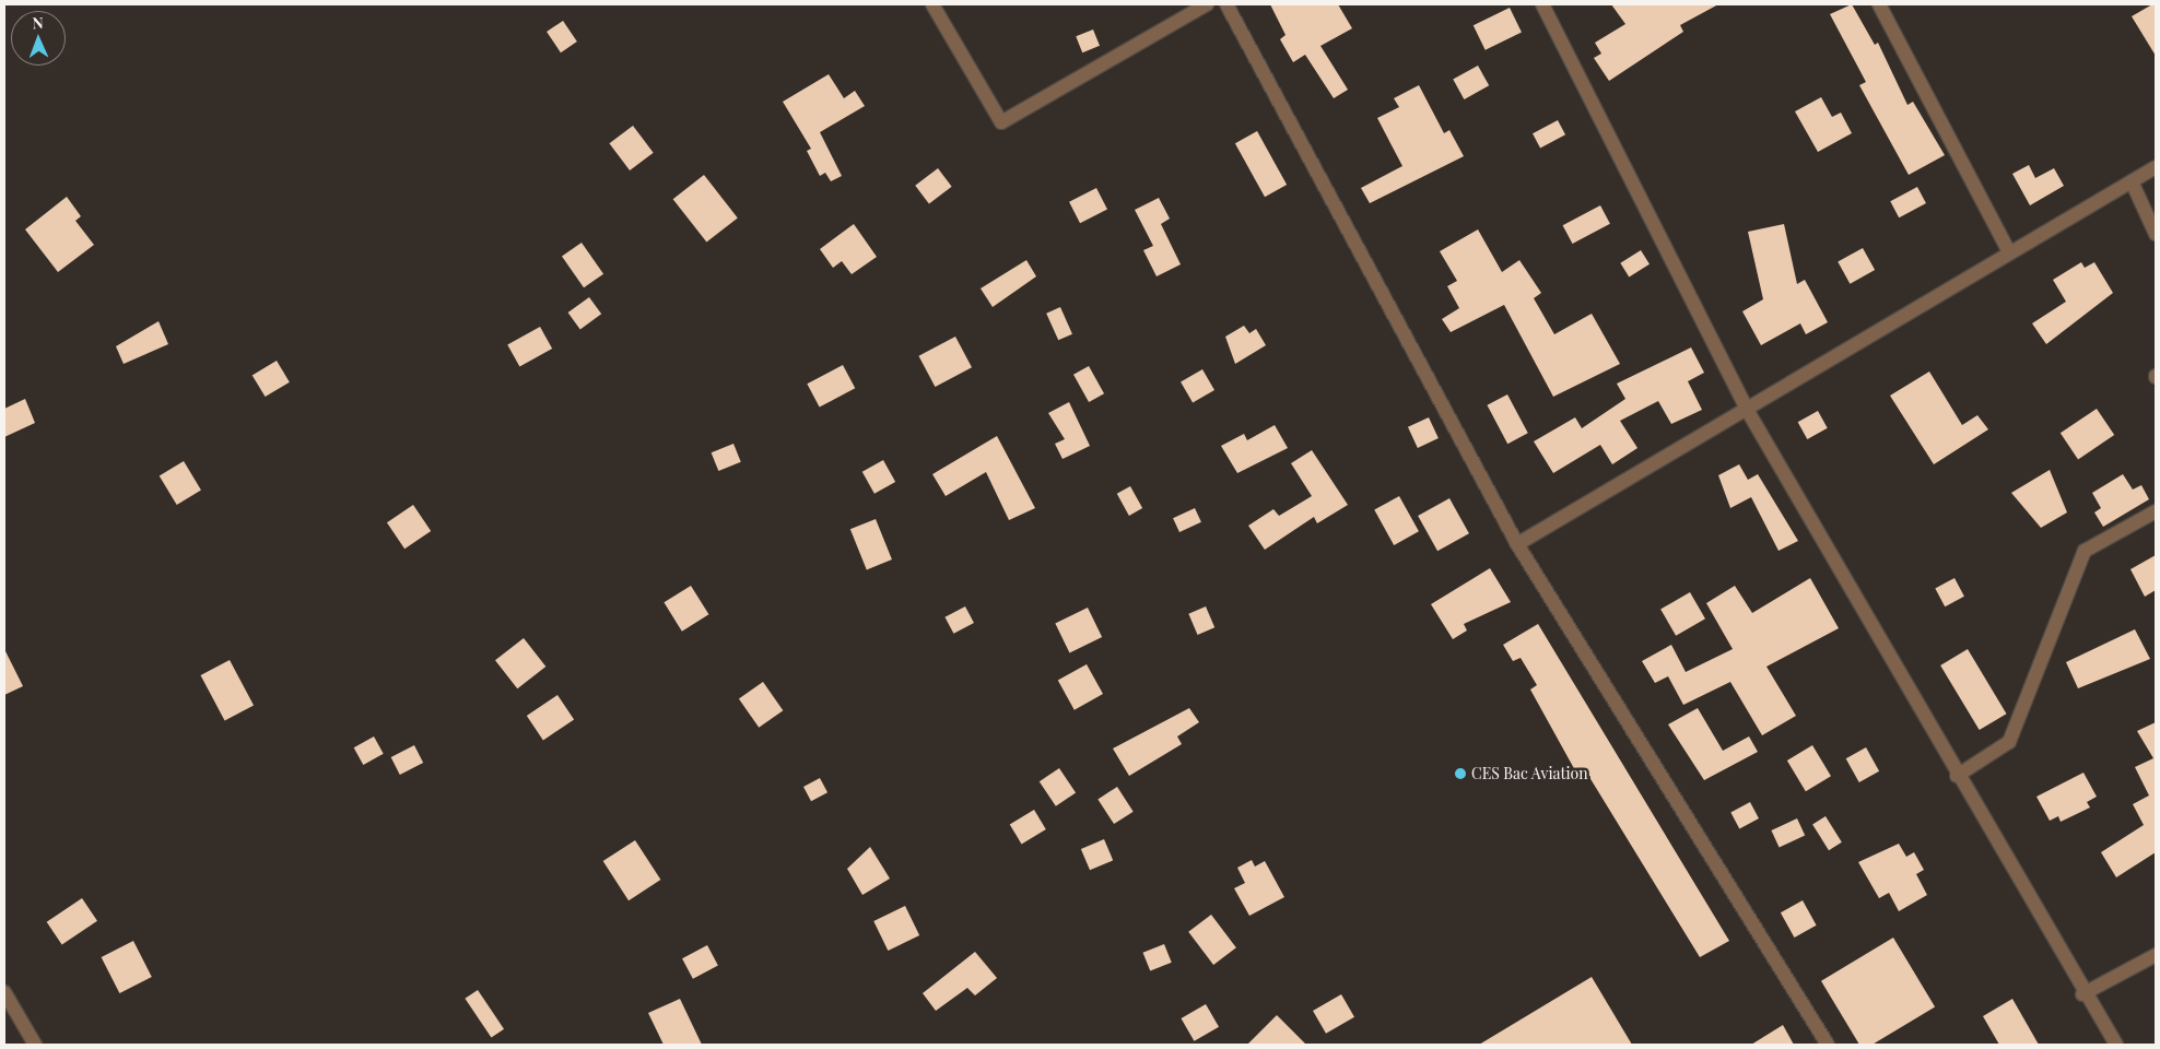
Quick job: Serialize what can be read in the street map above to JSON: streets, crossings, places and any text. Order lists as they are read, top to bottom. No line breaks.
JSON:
{"places":["CES Bac Aviation"],"north":"top"}
